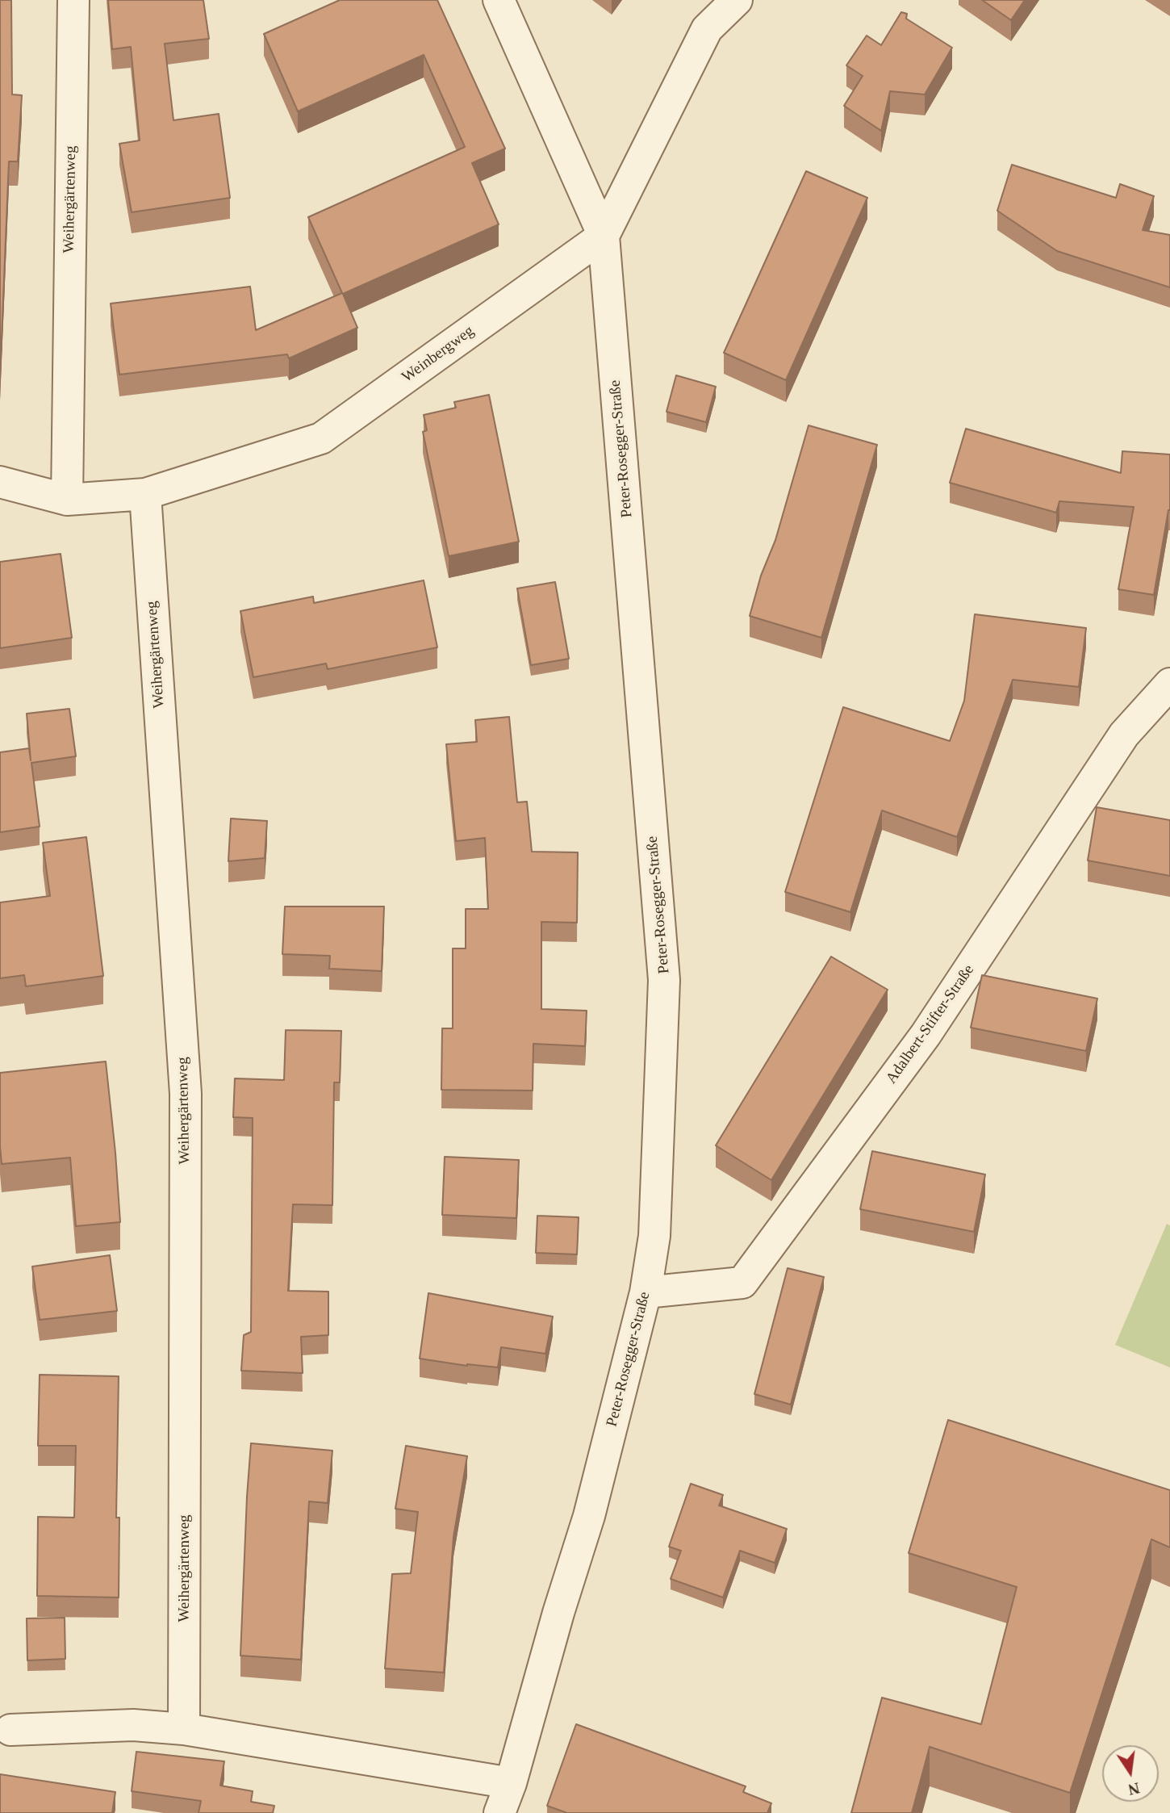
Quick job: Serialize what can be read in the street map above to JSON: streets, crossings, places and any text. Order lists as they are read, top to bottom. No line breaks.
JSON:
{"streets":{"street":["Weihergärtenweg","Weinbergweg","Peter-Rosegger-Straße","Adalbert-Stifter-Straße"]},"crossings":[["Weihergärtenweg","Weinbergweg"],["Weinbergweg","Peter-Rosegger-Straße"],["Peter-Rosegger-Straße","Adalbert-Stifter-Straße"]],"north":"bottom"}
